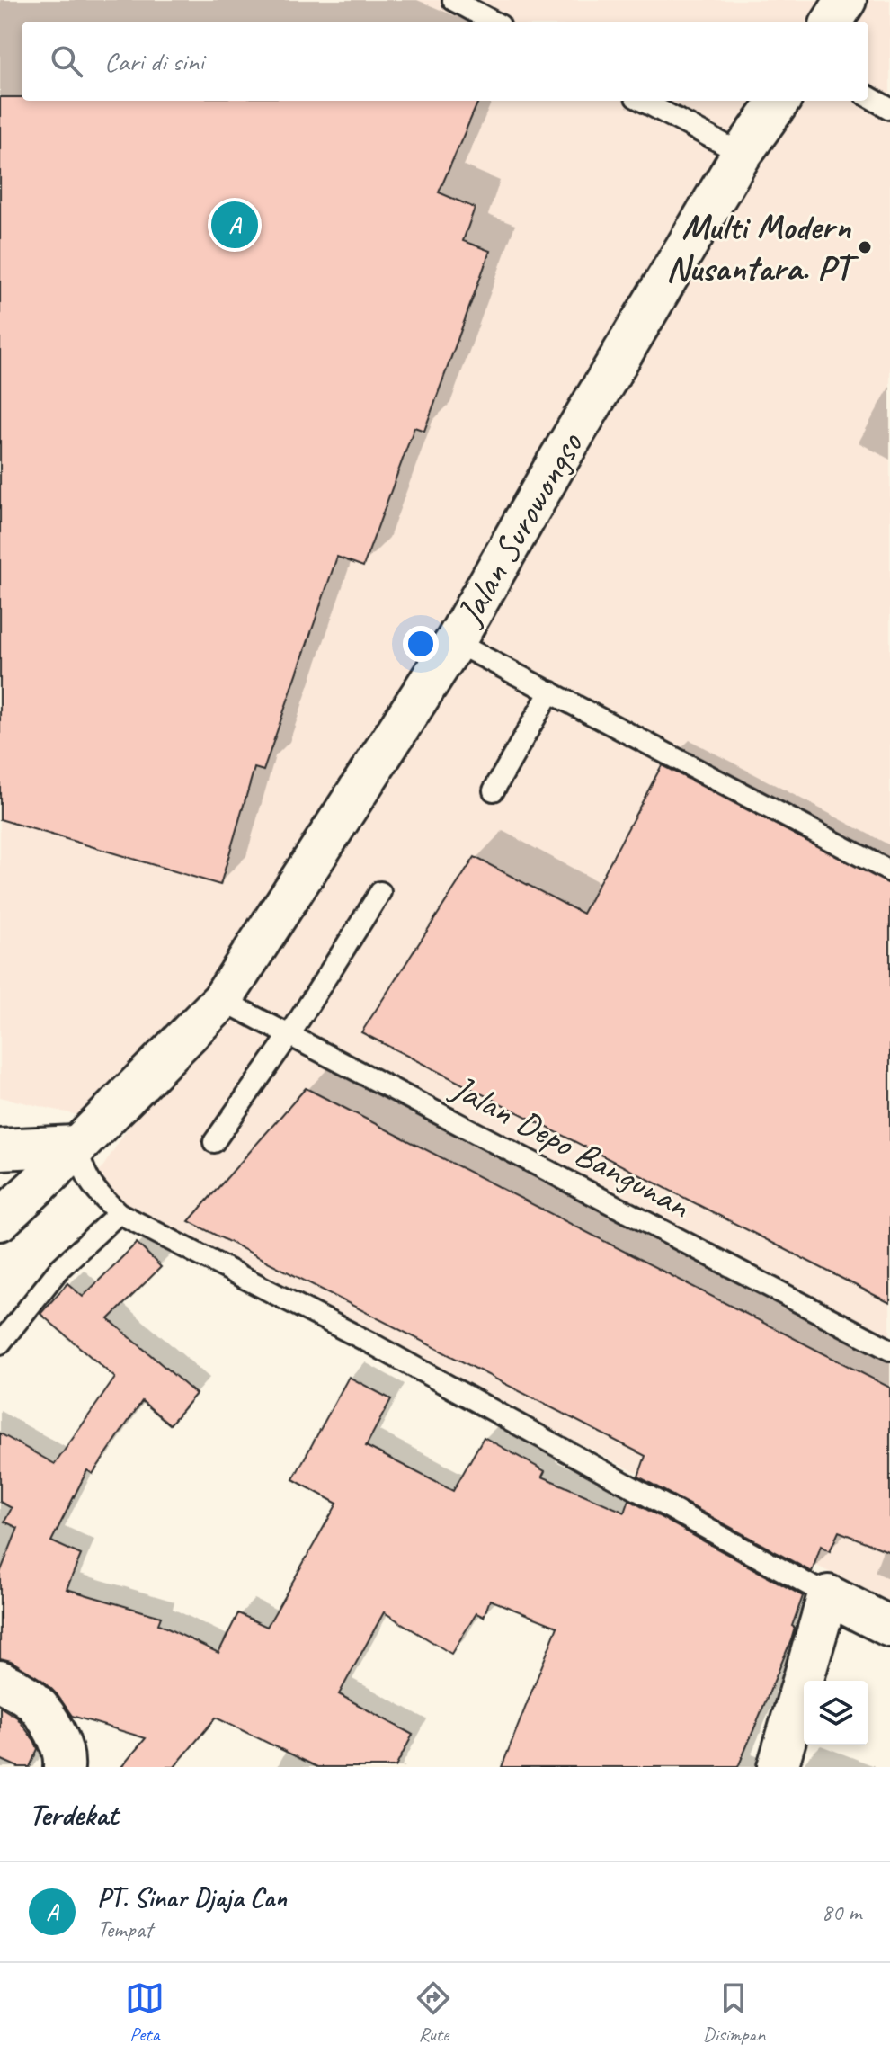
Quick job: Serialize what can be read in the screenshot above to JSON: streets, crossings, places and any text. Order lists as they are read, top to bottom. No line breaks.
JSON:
{"streets":{"street":["Jalan Surowongso"],"lane":["Jalan Depo Bangunan"]},"crossings":[["Jalan Surowongso","Jalan Depo Bangunan"]],"places":["Multi Modern Nusantara. PT"],"page":{"search":"Cari di sini","pins":"A","heading":"Terdekat","list":[{"mark":"A","name":"PT. Sinar Djaja Can","note":"Tempat","value":"80 m"}],"nav":["Peta","Rute","Disimpan"]}}
